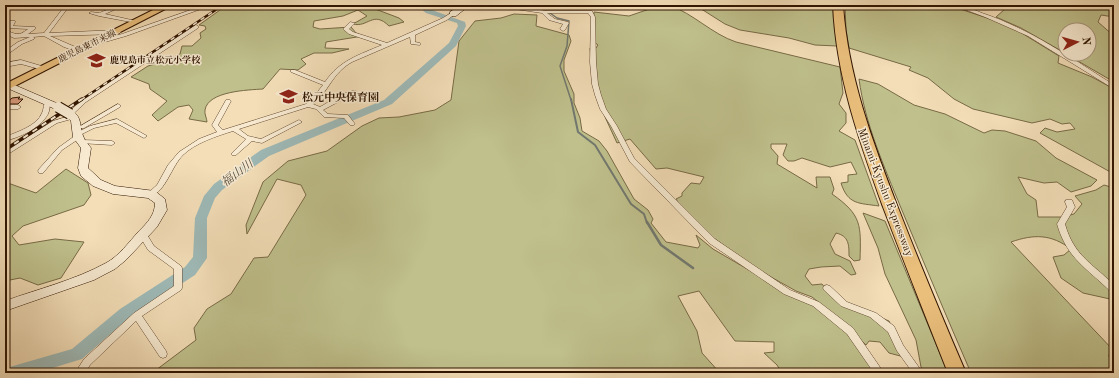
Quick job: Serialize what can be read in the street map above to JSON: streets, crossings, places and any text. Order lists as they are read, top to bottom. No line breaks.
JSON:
{"streets":{"highway":["Minami-Kyushu Expressway"],"main road":["鹿児島東市来線"]},"water":["福山川"],"places":{"school or university":["鹿児島市立松元小学校","松元中央保育園"]},"north":"right"}
